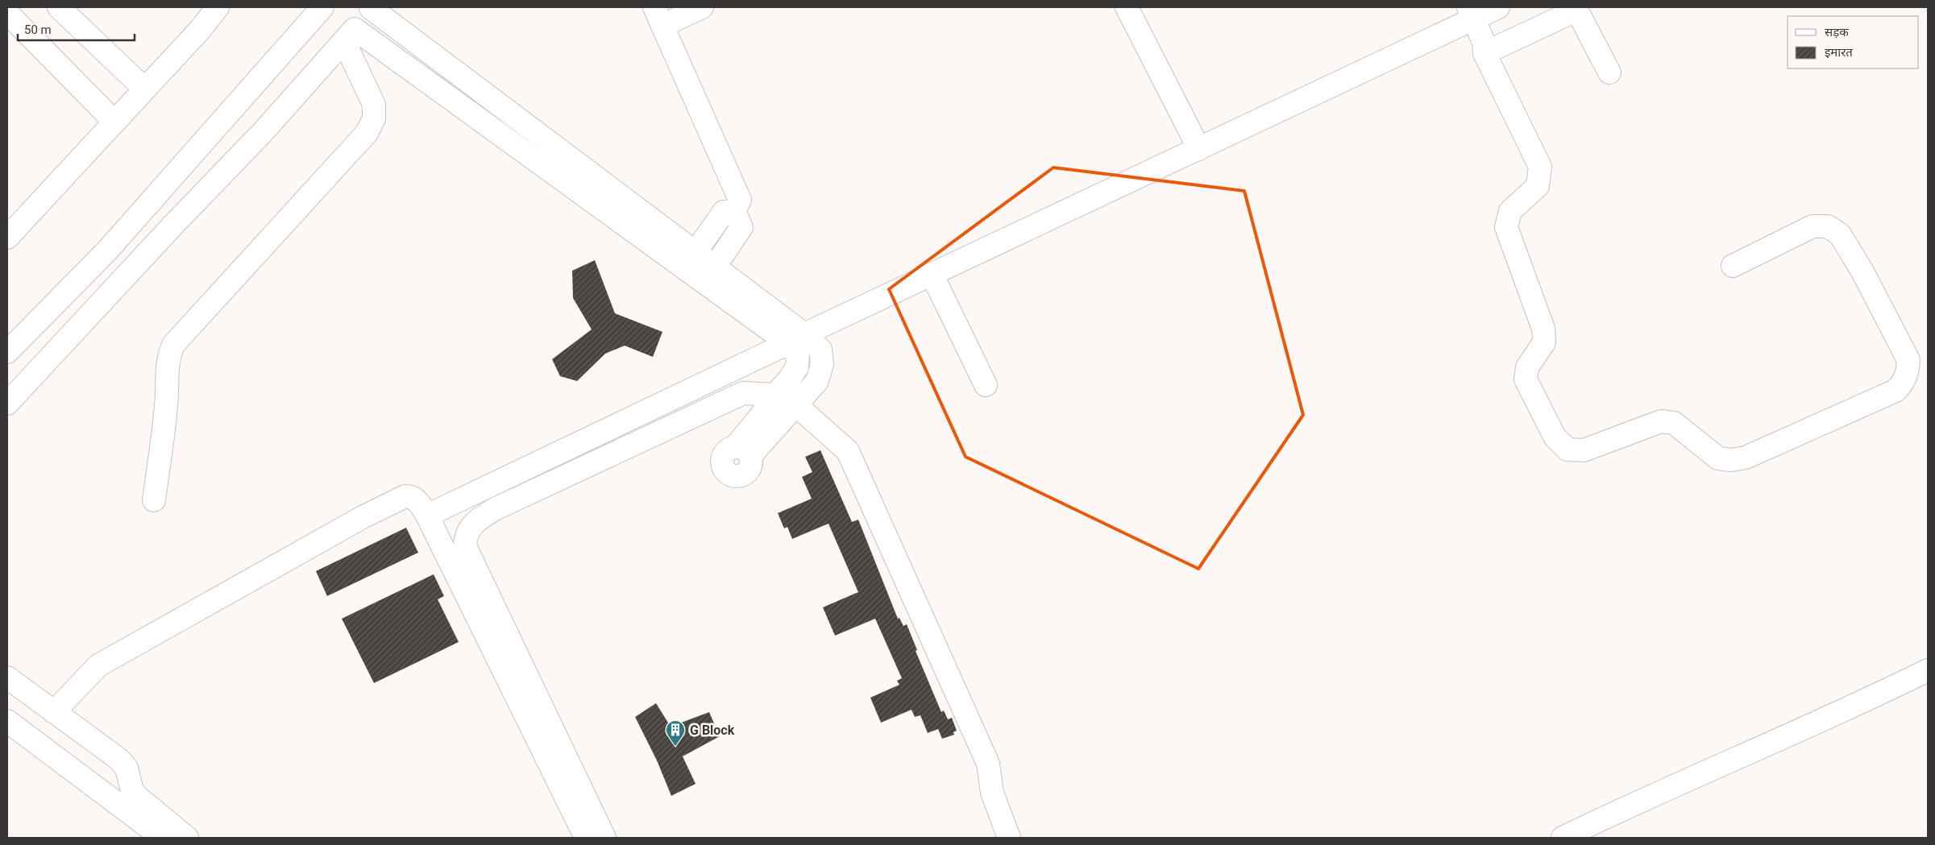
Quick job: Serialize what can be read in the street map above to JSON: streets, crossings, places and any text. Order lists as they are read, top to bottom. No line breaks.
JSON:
{"places":{"building":["G Block"]},"legend":["सड़क","इमारत"],"scale_bar":"50 m"}
